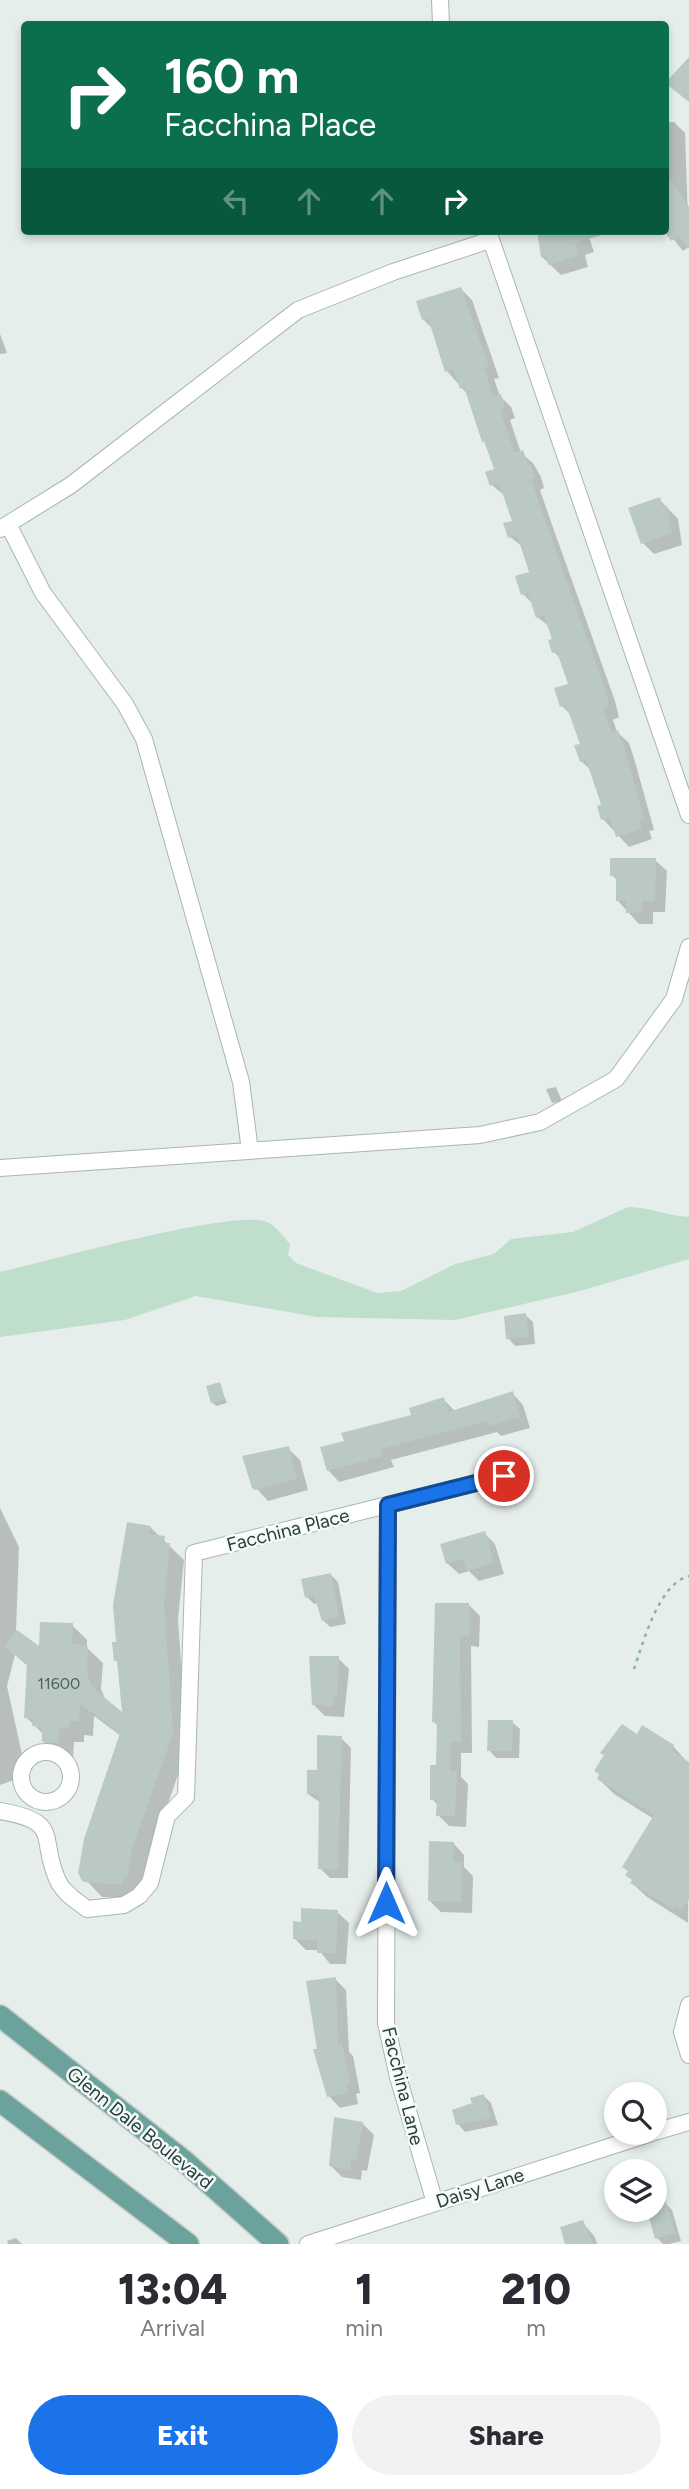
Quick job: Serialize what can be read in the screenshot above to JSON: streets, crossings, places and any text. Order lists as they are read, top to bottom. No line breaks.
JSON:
{"streets":{"main road":["Glenn Dale Boulevard"],"street":["Facchina Place","Facchina Lane","Daisy Lane"]},"crossings":[["Facchina Place","Facchina Lane"],["Facchina Lane","Daisy Lane"]],"house_numbers":["11600"],"page":{"turn":["160 m","Facchina Place"],"eta":["13:04","Arrival","1","min","210","m"],"buttons":["Exit","Share"]}}
